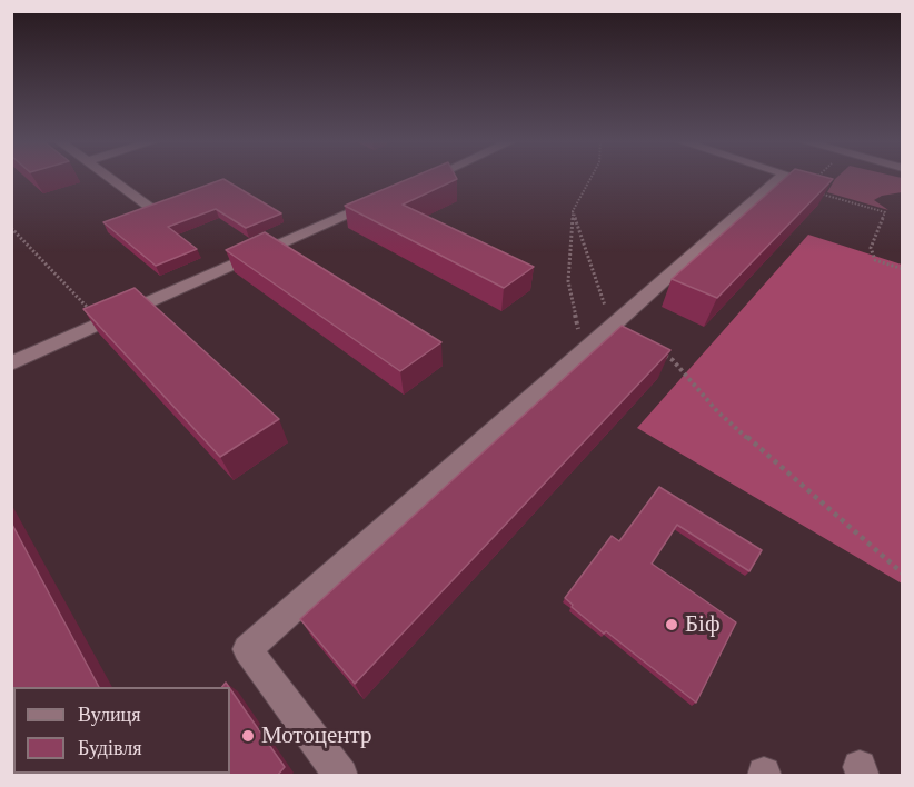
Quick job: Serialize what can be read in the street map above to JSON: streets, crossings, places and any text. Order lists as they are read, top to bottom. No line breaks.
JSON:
{"places":["Біф","Мотоцентр"],"legend":["Вулиця","Будівля"]}
